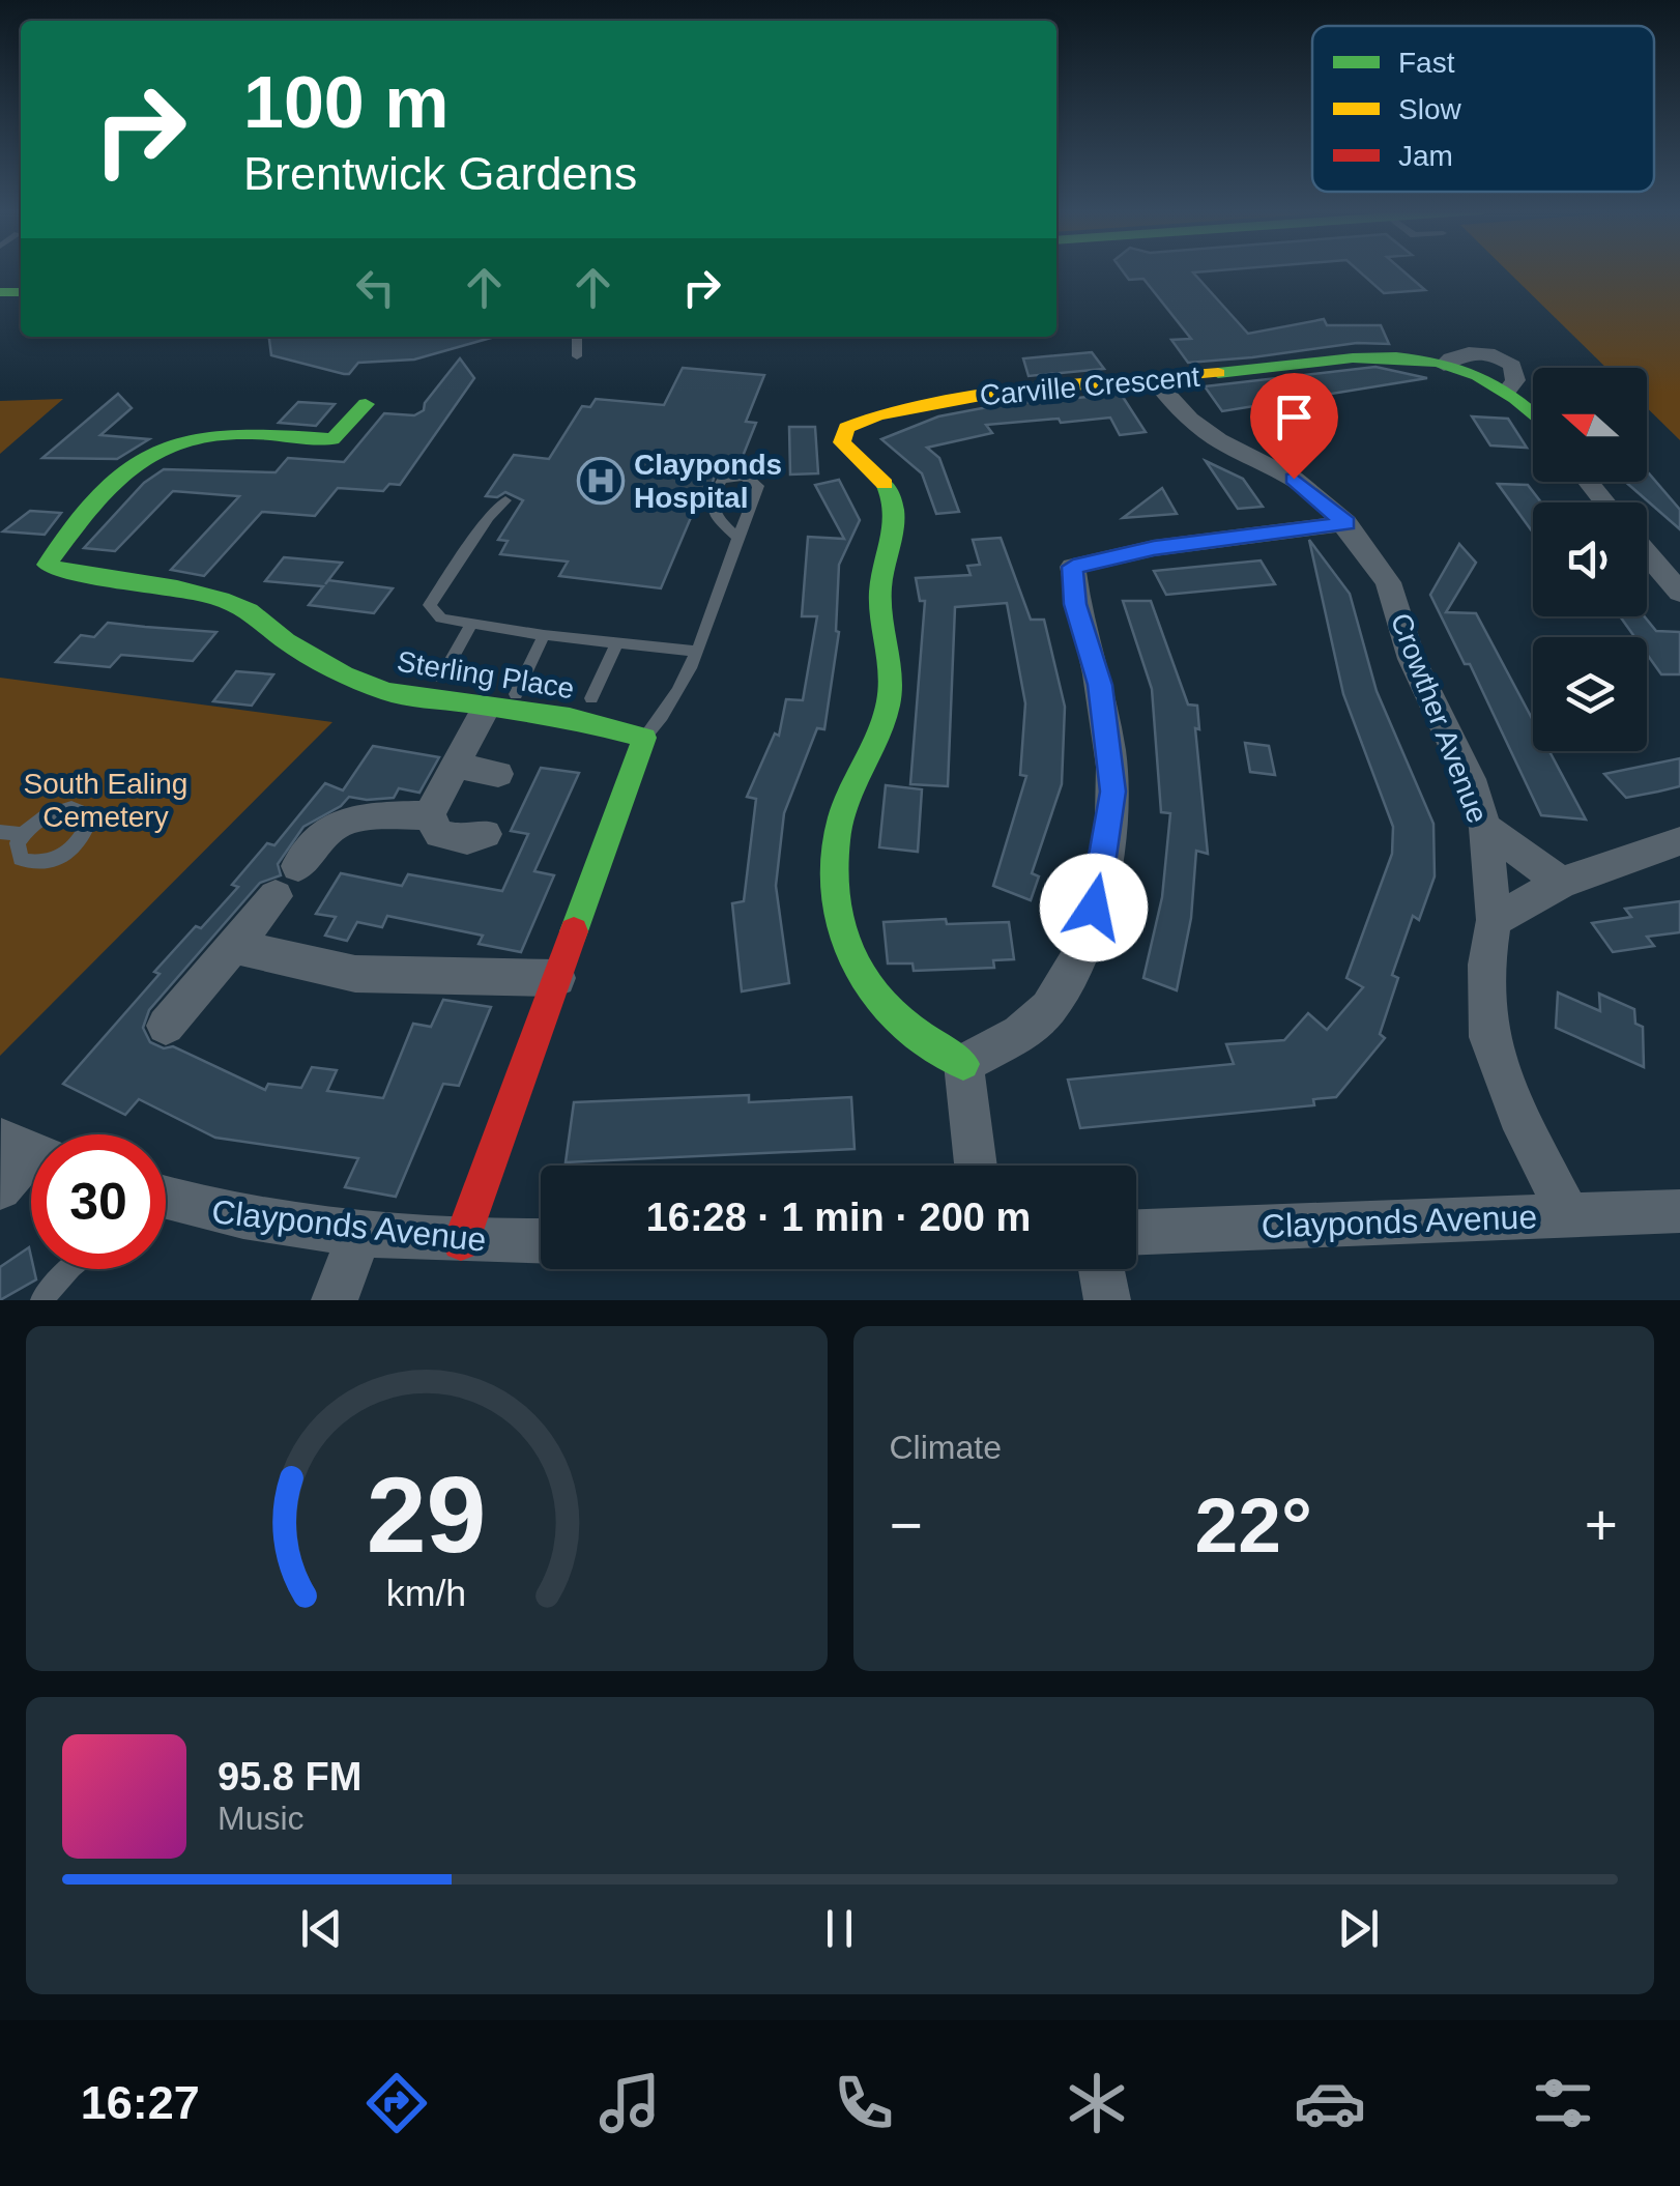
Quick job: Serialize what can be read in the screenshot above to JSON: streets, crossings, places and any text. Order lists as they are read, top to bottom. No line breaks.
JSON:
{"streets":{"street":["Carville Crescent","Sterling Place","Crowther Avenue","Clayponds Avenue"]},"crossings":[["Carville Crescent","Crowther Avenue"],["Crowther Avenue","Clayponds Avenue"]],"parks":["South Ealing Cemetery"],"places":{"hospital":["Clayponds Hospital"]},"legend":["Fast","Slow","Jam"],"north":"left","page":{"turn":["100 m","Brentwick Gardens"],"limit":"30","trip":"16:28 · 1 min · 200 m","tile":"Climate","heat":["−","22°","+"],"song":["95.8 FM","Music"],"tabs":"16:27","gauge":["29","km/h"]}}
